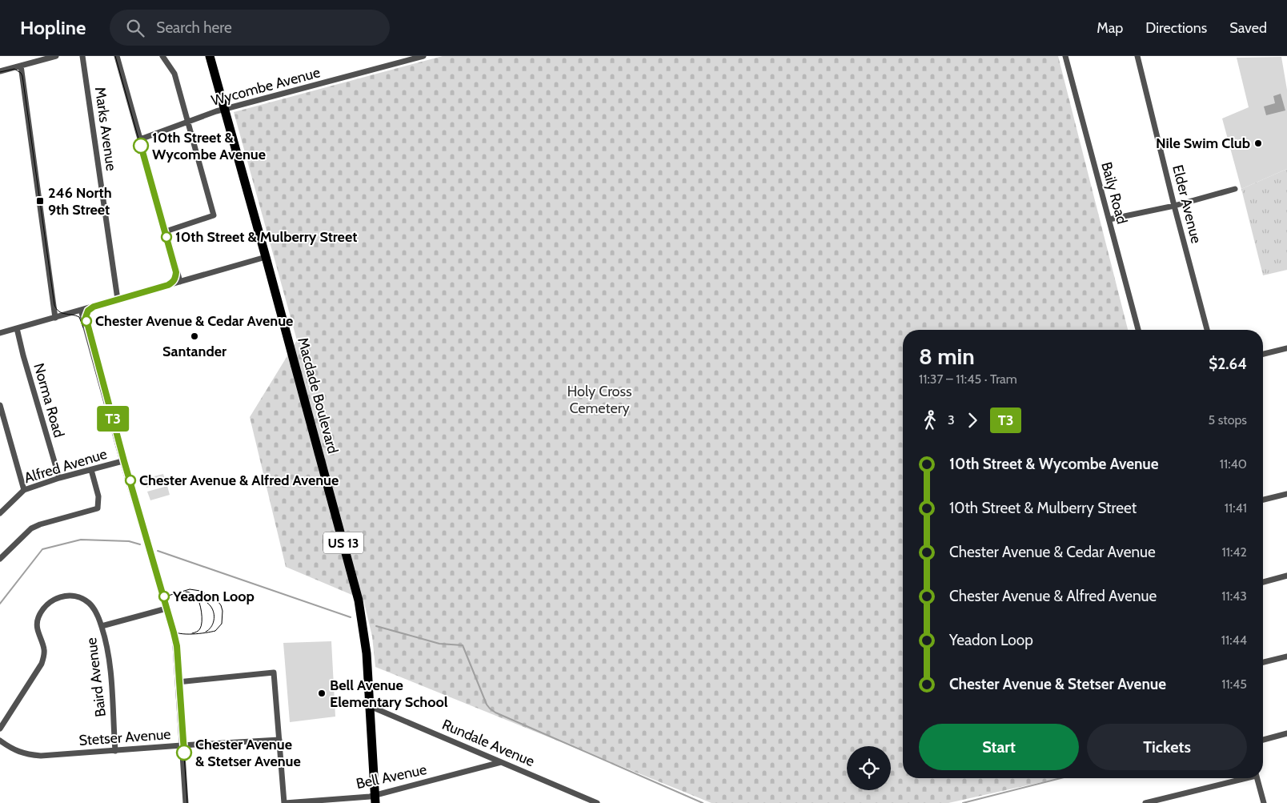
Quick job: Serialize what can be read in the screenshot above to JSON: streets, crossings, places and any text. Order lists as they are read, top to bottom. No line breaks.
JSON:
{"streets":{"main road":["Macdade Boulevard","US 13"],"street":["Wycombe Avenue","Marks Avenue","Baily Road","Elder Avenue","Norma Road","Alfred Avenue","Baird Avenue","Stetser Avenue","Rundale Avenue","Bell Avenue"]},"crossings":[["Wycombe Avenue","US 13"],["Macdade Boulevard","US 13"],["Macdade Boulevard","Rundale Avenue"],["Macdade Boulevard","Bell Avenue"],["Norma Road","Alfred Avenue"],["Baird Avenue","Stetser Avenue"],["Rundale Avenue","Bell Avenue"]],"parks":["Holy Cross Cemetery"],"places":{"other":["Nile Swim Club","10th Street & Wycombe Avenue","10th Street & Mulberry Street","Chester Avenue & Cedar Avenue","Santander","Chester Avenue & Alfred Avenue","Yeadon Loop","Bell Avenue Elementary School","Chester Avenue & Stetser Avenue"],"transit":["246 North 9th Street"]},"lines":["tram line T3"],"page":{"header":"Hopline","search":"Search here","nav":["Map","Directions","Saved"],"on_map":"T3","heading":["8 min","11:37 – 11:45 · Tram","$2.64"],"legs":["3","T3","5 stops"],"list":[{"name":"10th Street & Wycombe Avenue","value":"11:40"},{"name":"10th Street & Mulberry Street","value":"11:41"},{"name":"Chester Avenue & Cedar Avenue","value":"11:42"},{"name":"Chester Avenue & Alfred Avenue","value":"11:43"},{"name":"Yeadon Loop","value":"11:44"},{"name":"Chester Avenue & Stetser Avenue","value":"11:45"}],"buttons":["Start","Tickets"]}}
